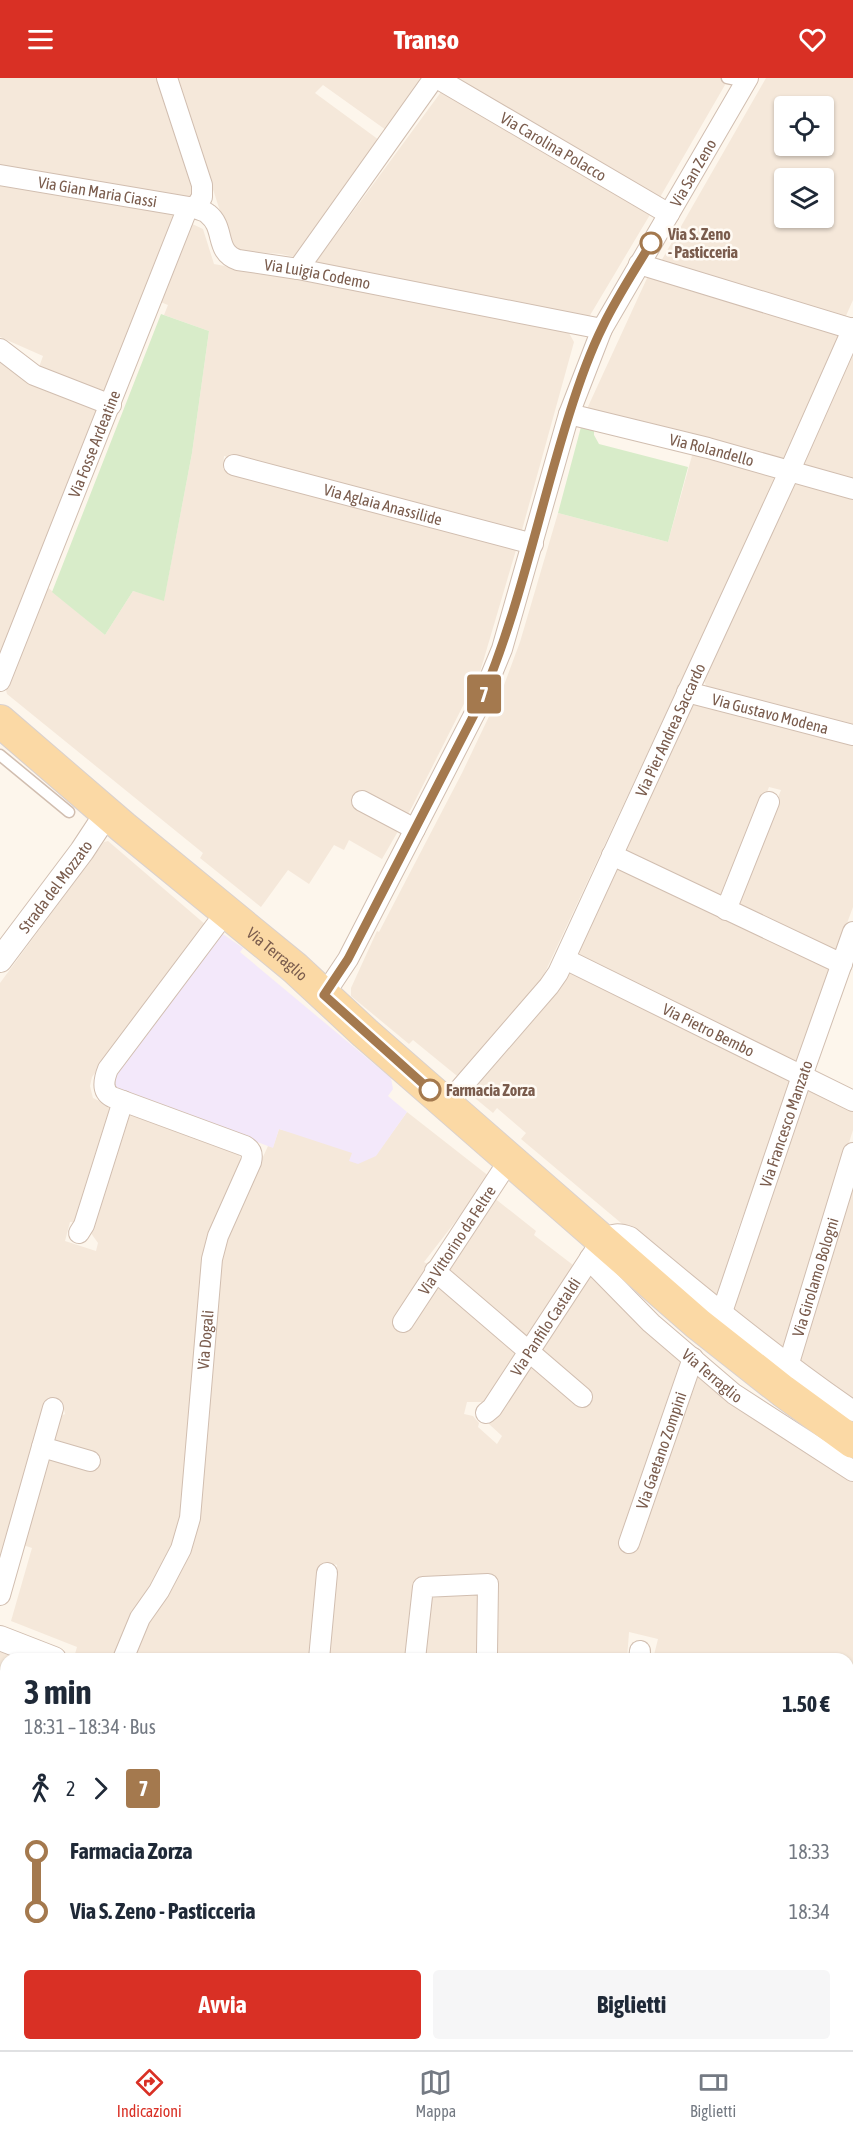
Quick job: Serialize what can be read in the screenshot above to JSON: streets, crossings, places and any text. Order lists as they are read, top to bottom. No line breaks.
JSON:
{"streets":{"main road":["Via Terraglio"],"street":["Via Carolina Polacco","Via San Zeno","Via Gian Maria Ciassi","Via Luigia Codemo","Via Fosse Ardeatine","Via Rolandello","Via Aglaia Anassilide","Via Gustavo Modena","Via Pier Andrea Saccardo","Strada del Mozzato","Via Pietro Bembo","Via Francesco Manzato","Via Vittorino da Feltre","Via Girolamo Bologni","Via Panfilo Castaldi","Via Dogali","Via Gaetano Zompini"]},"crossings":[["Via Carolina Polacco","Via San Zeno"],["Via Carolina Polacco","Via Luigia Codemo"],["Via San Zeno","Via Luigia Codemo"],["Via San Zeno","Via Rolandello"],["Via San Zeno","Via Aglaia Anassilide"],["Via San Zeno","Via Terraglio"],["Via Gian Maria Ciassi","Via Luigia Codemo"],["Via Gian Maria Ciassi","Via Fosse Ardeatine"],["Via Luigia Codemo","Via Fosse Ardeatine"],["Via Rolandello","Via Pier Andrea Saccardo"],["Via Gustavo Modena","Via Pier Andrea Saccardo"],["Via Pier Andrea Saccardo","Via Terraglio"],["Via Pier Andrea Saccardo","Via Pietro Bembo"],["Strada del Mozzato","Via Terraglio"],["Via Terraglio","Via Vittorino da Feltre"],["Via Terraglio","Via Panfilo Castaldi"],["Via Terraglio","Via Dogali"],["Via Terraglio","Via Gaetano Zompini"],["Via Pietro Bembo","Via Francesco Manzato"]],"places":["Via S. Zeno - Pasticceria","Farmacia Zorza"],"lines":["bus line 7"],"page":{"header":"Transo","on_map":"7","heading":["3 min","18:31 – 18:34 · Bus","1.50 €"],"legs":["2","7"],"list":[{"name":"Farmacia Zorza","value":"18:33"},{"name":"Via S. Zeno - Pasticceria","value":"18:34"}],"buttons":["Avvia","Biglietti"],"tabs":["Indicazioni","Mappa","Biglietti"]}}
